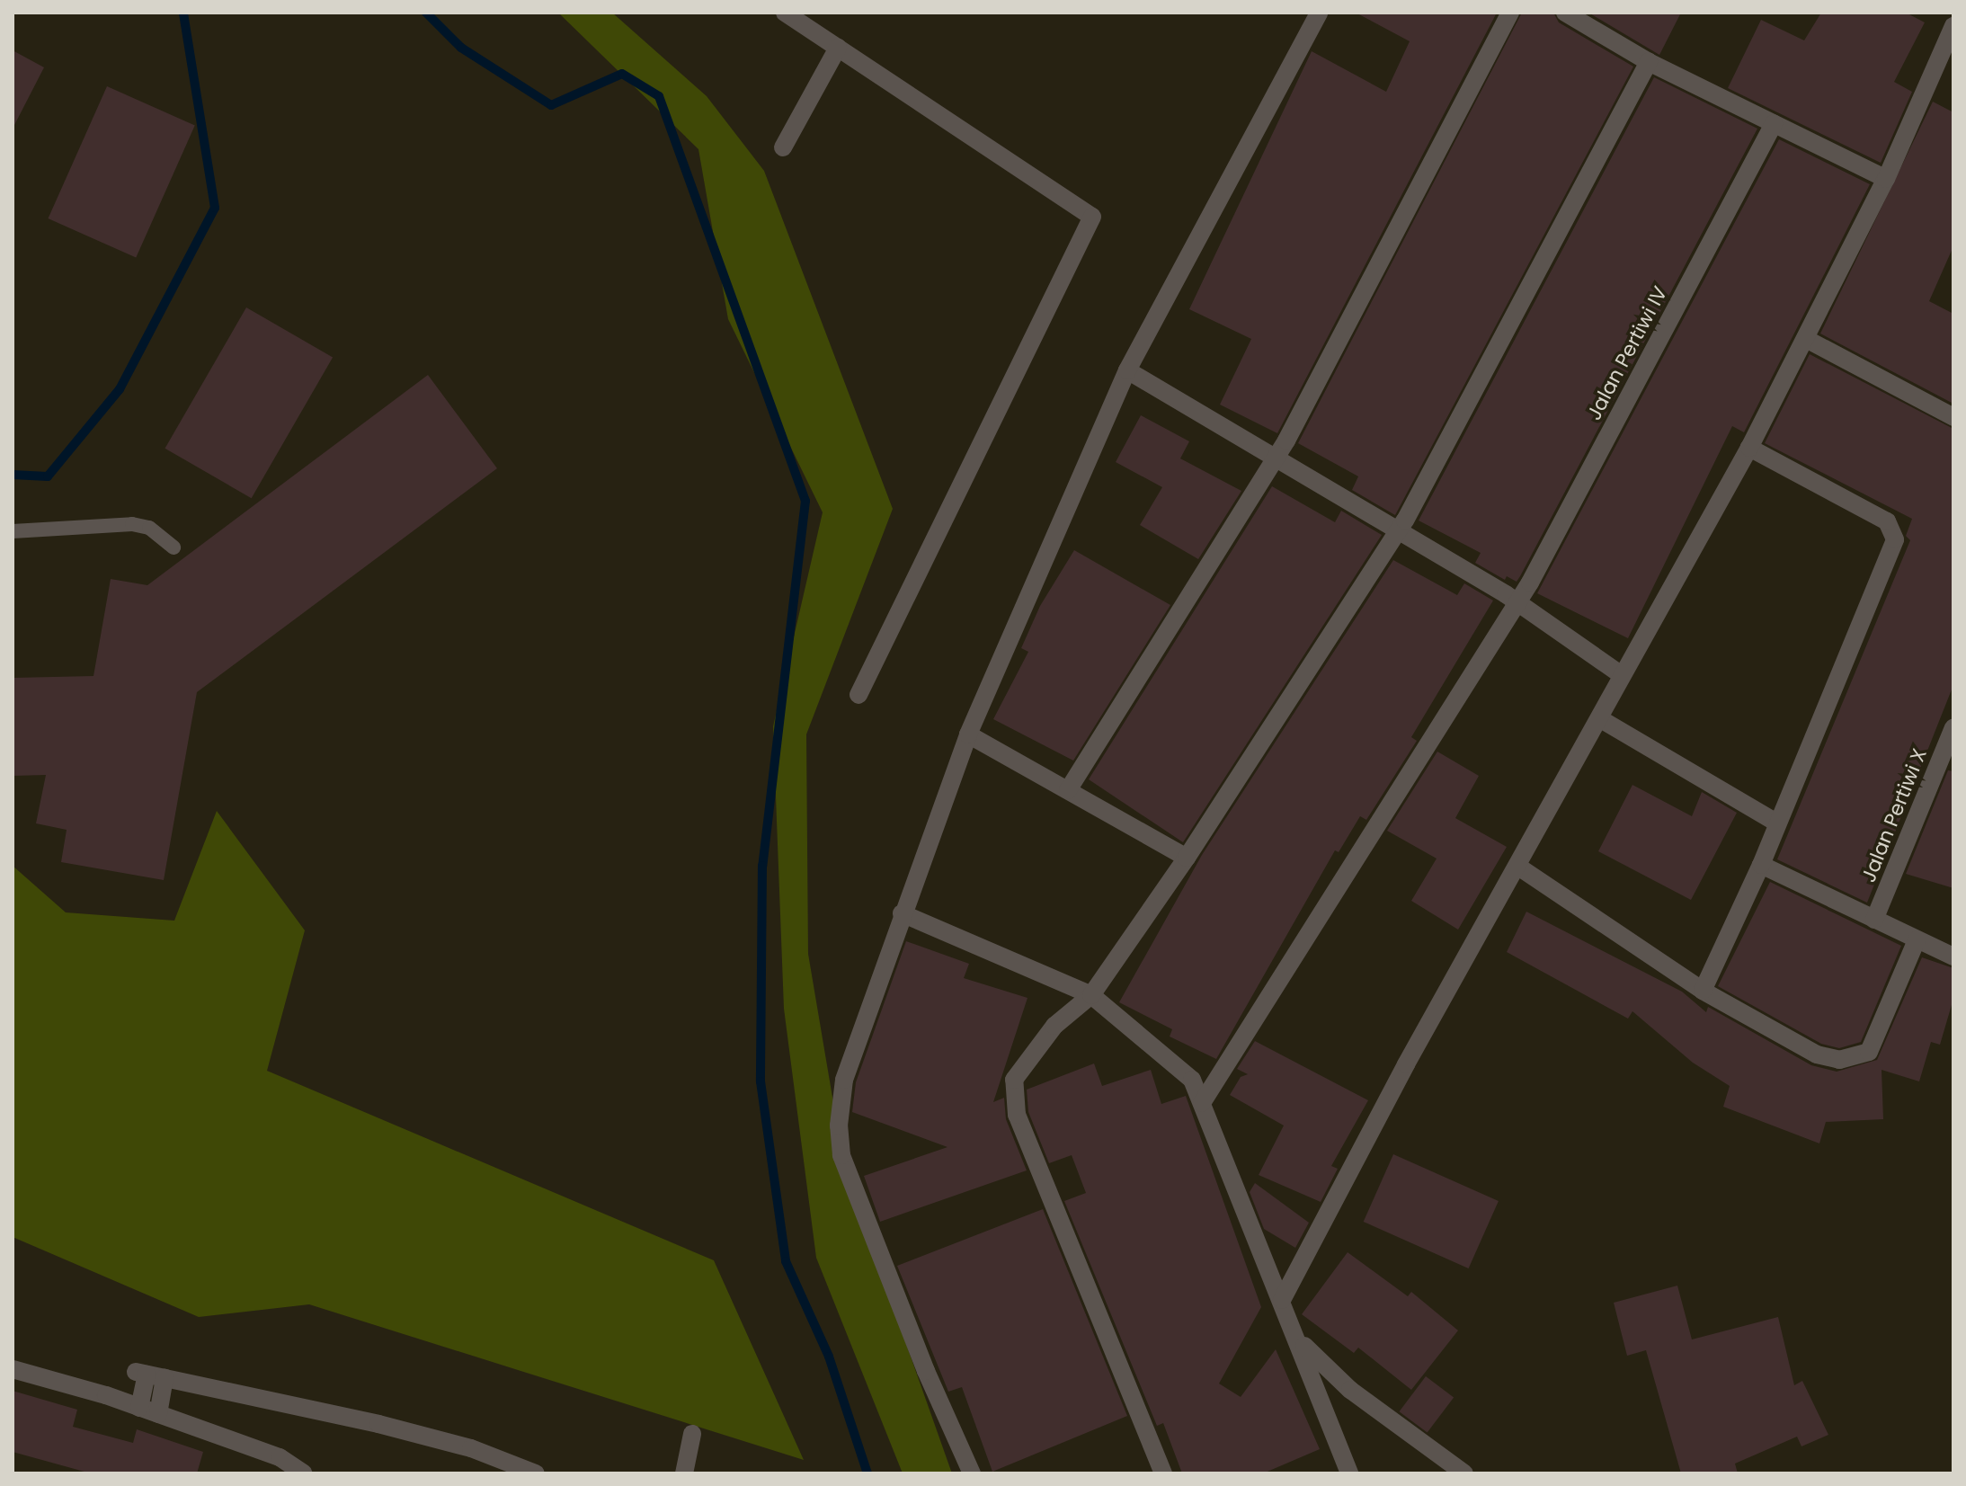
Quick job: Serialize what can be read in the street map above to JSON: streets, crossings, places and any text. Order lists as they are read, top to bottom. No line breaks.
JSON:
{"streets":{"street":["Jalan Pertiwi IV","Jalan Pertiwi X"]}}
